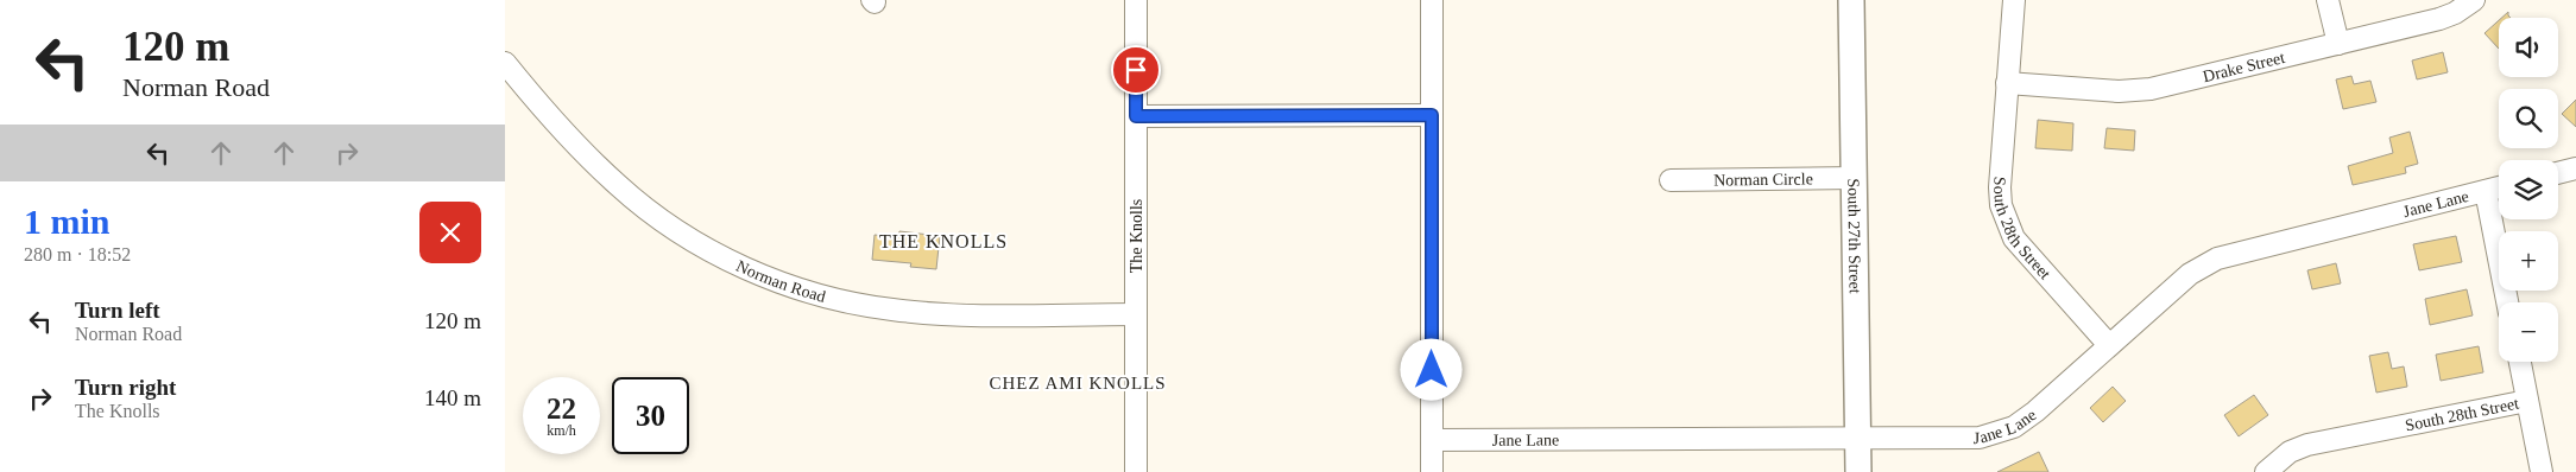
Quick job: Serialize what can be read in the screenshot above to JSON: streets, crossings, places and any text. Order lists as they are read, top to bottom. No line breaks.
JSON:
{"streets":{"main road":["South 27th Street"],"street":["Drake Street","Norman Circle","Jane Lane","South 28th Street","The Knolls","Norman Road"]},"crossings":[["Drake Street","South 28th Street"],["Norman Circle","South 27th Street"],["Jane Lane","South 28th Street"],["Jane Lane","South 27th Street"],["The Knolls","Norman Road"]],"districts":["THE KNOLLS","CHEZ AMI KNOLLS"],"page":{"turn":["120 m","Norman Road"],"map_buttons":["+","−"],"heading":["1 min","280 m · 18:52"],"list":[{"name":"Turn left","note":"Norman Road","value":"120 m"},{"name":"Turn right","note":"The Knolls","value":"140 m"}],"speed":"22 km/h","limit":"30"}}
